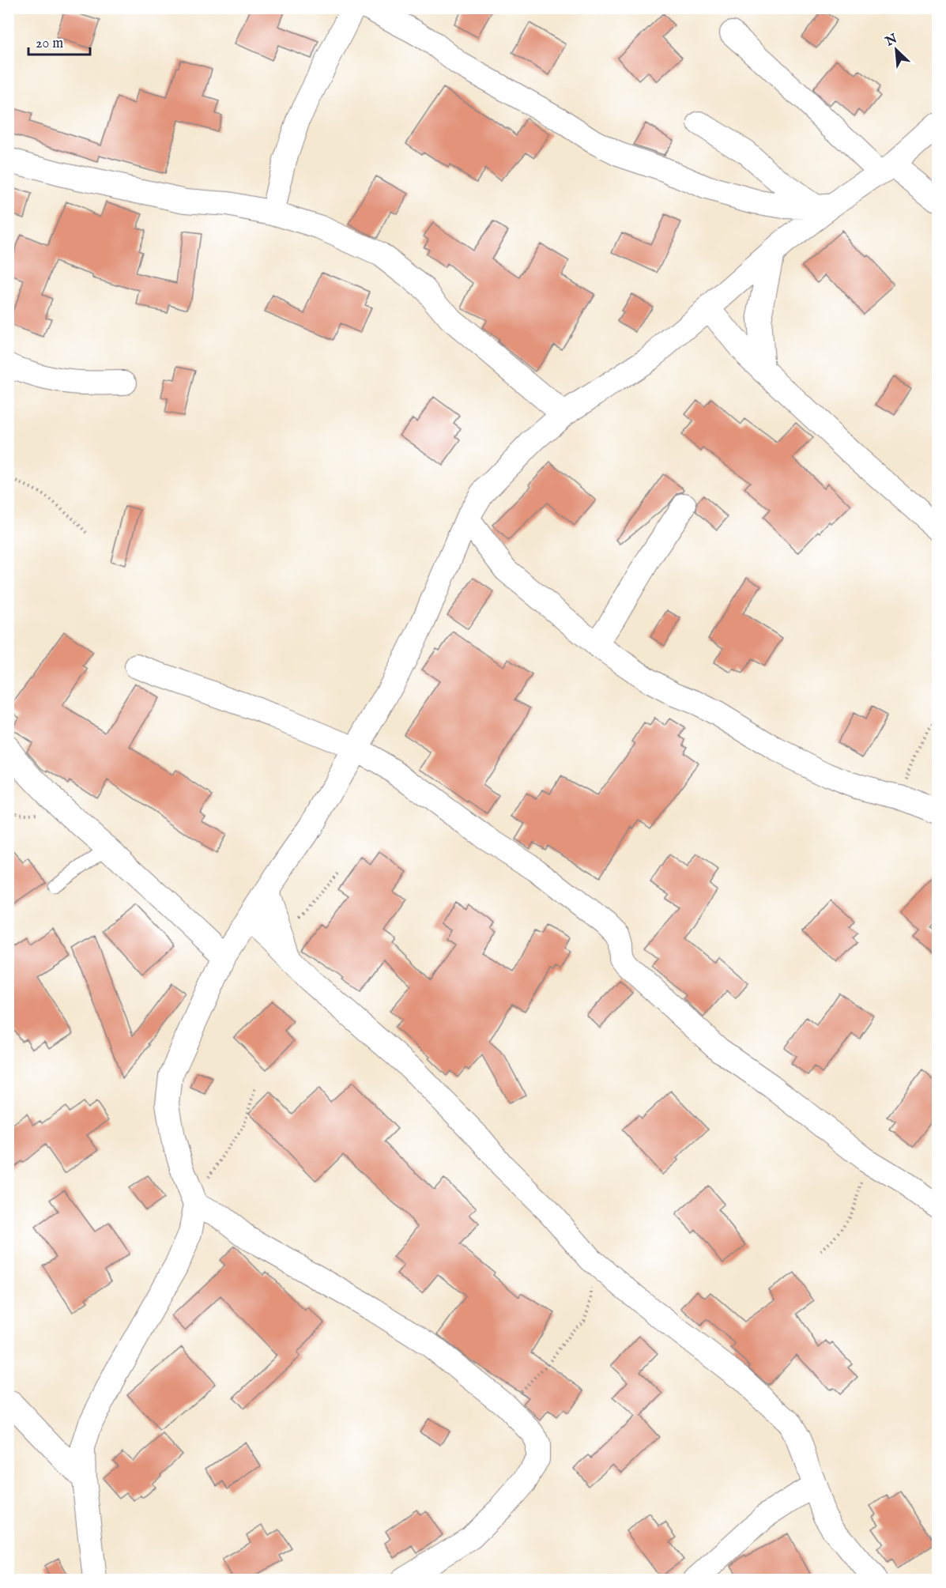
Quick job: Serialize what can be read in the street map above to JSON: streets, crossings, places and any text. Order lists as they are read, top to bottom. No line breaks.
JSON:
{"scale_bar":"20 m","north":"top left"}
